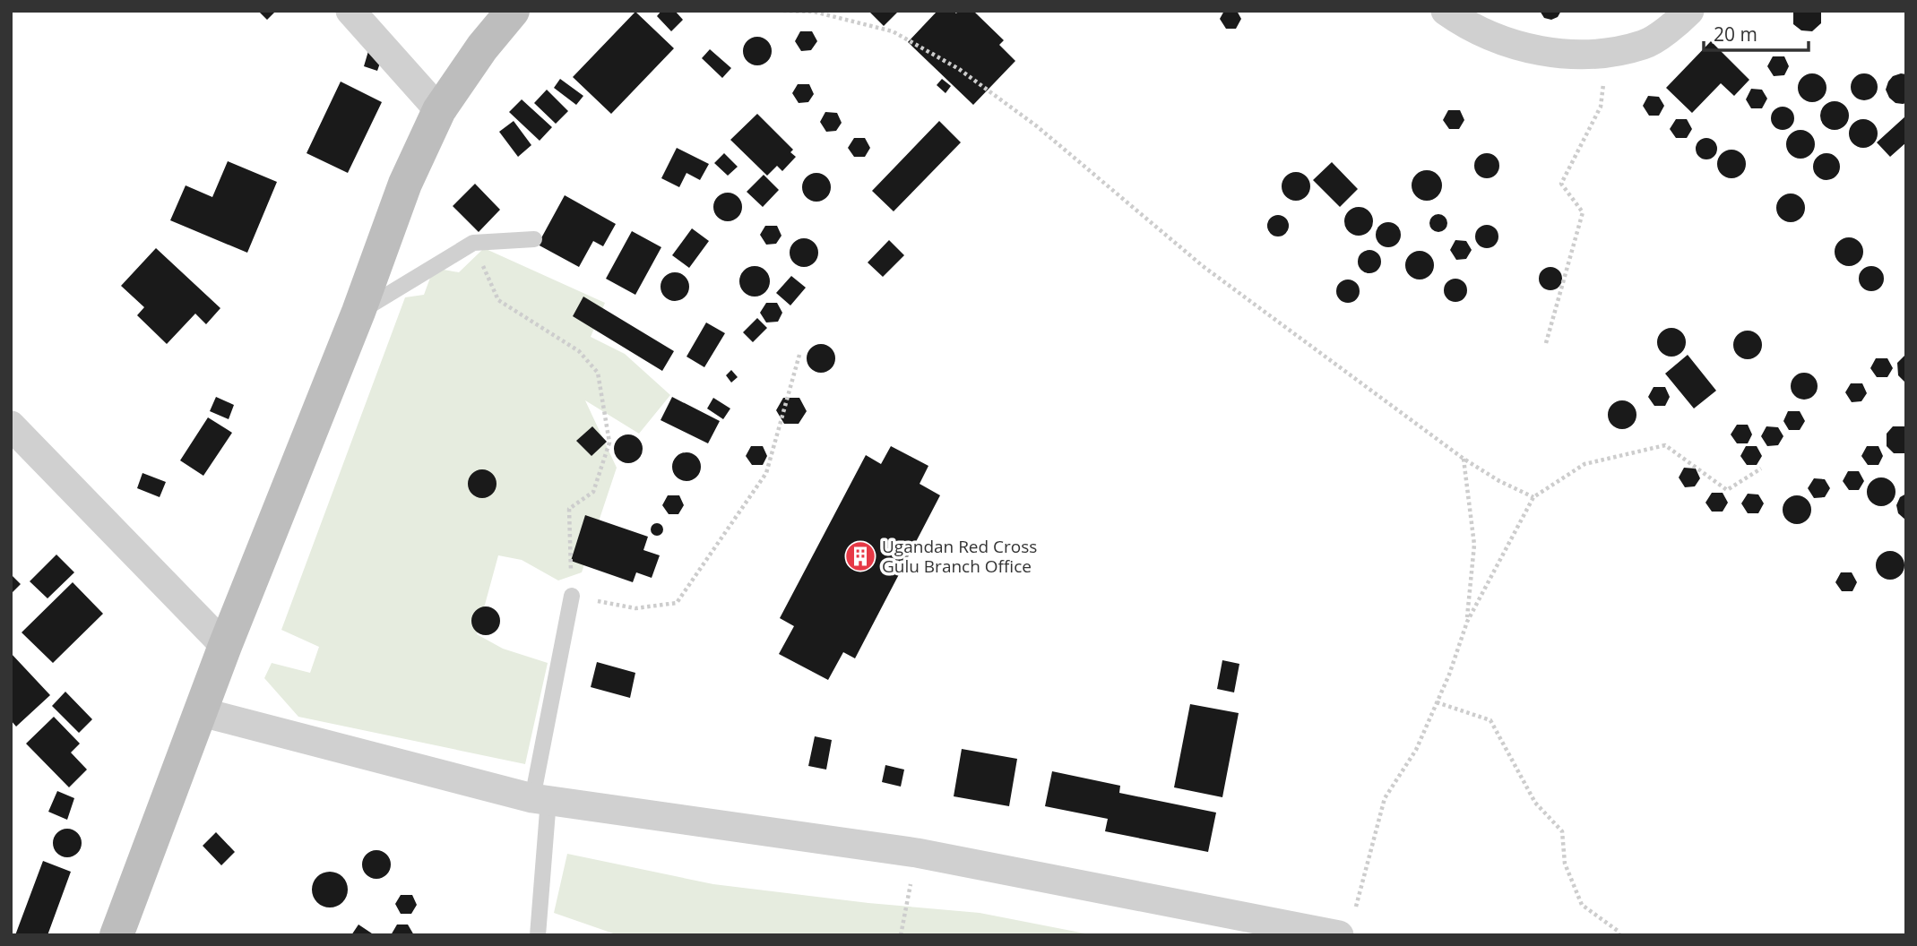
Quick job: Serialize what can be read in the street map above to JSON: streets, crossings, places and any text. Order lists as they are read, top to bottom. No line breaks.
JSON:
{"places":{"building":["Ugandan Red Cross Gulu Branch Office"]},"scale_bar":"20 m"}
